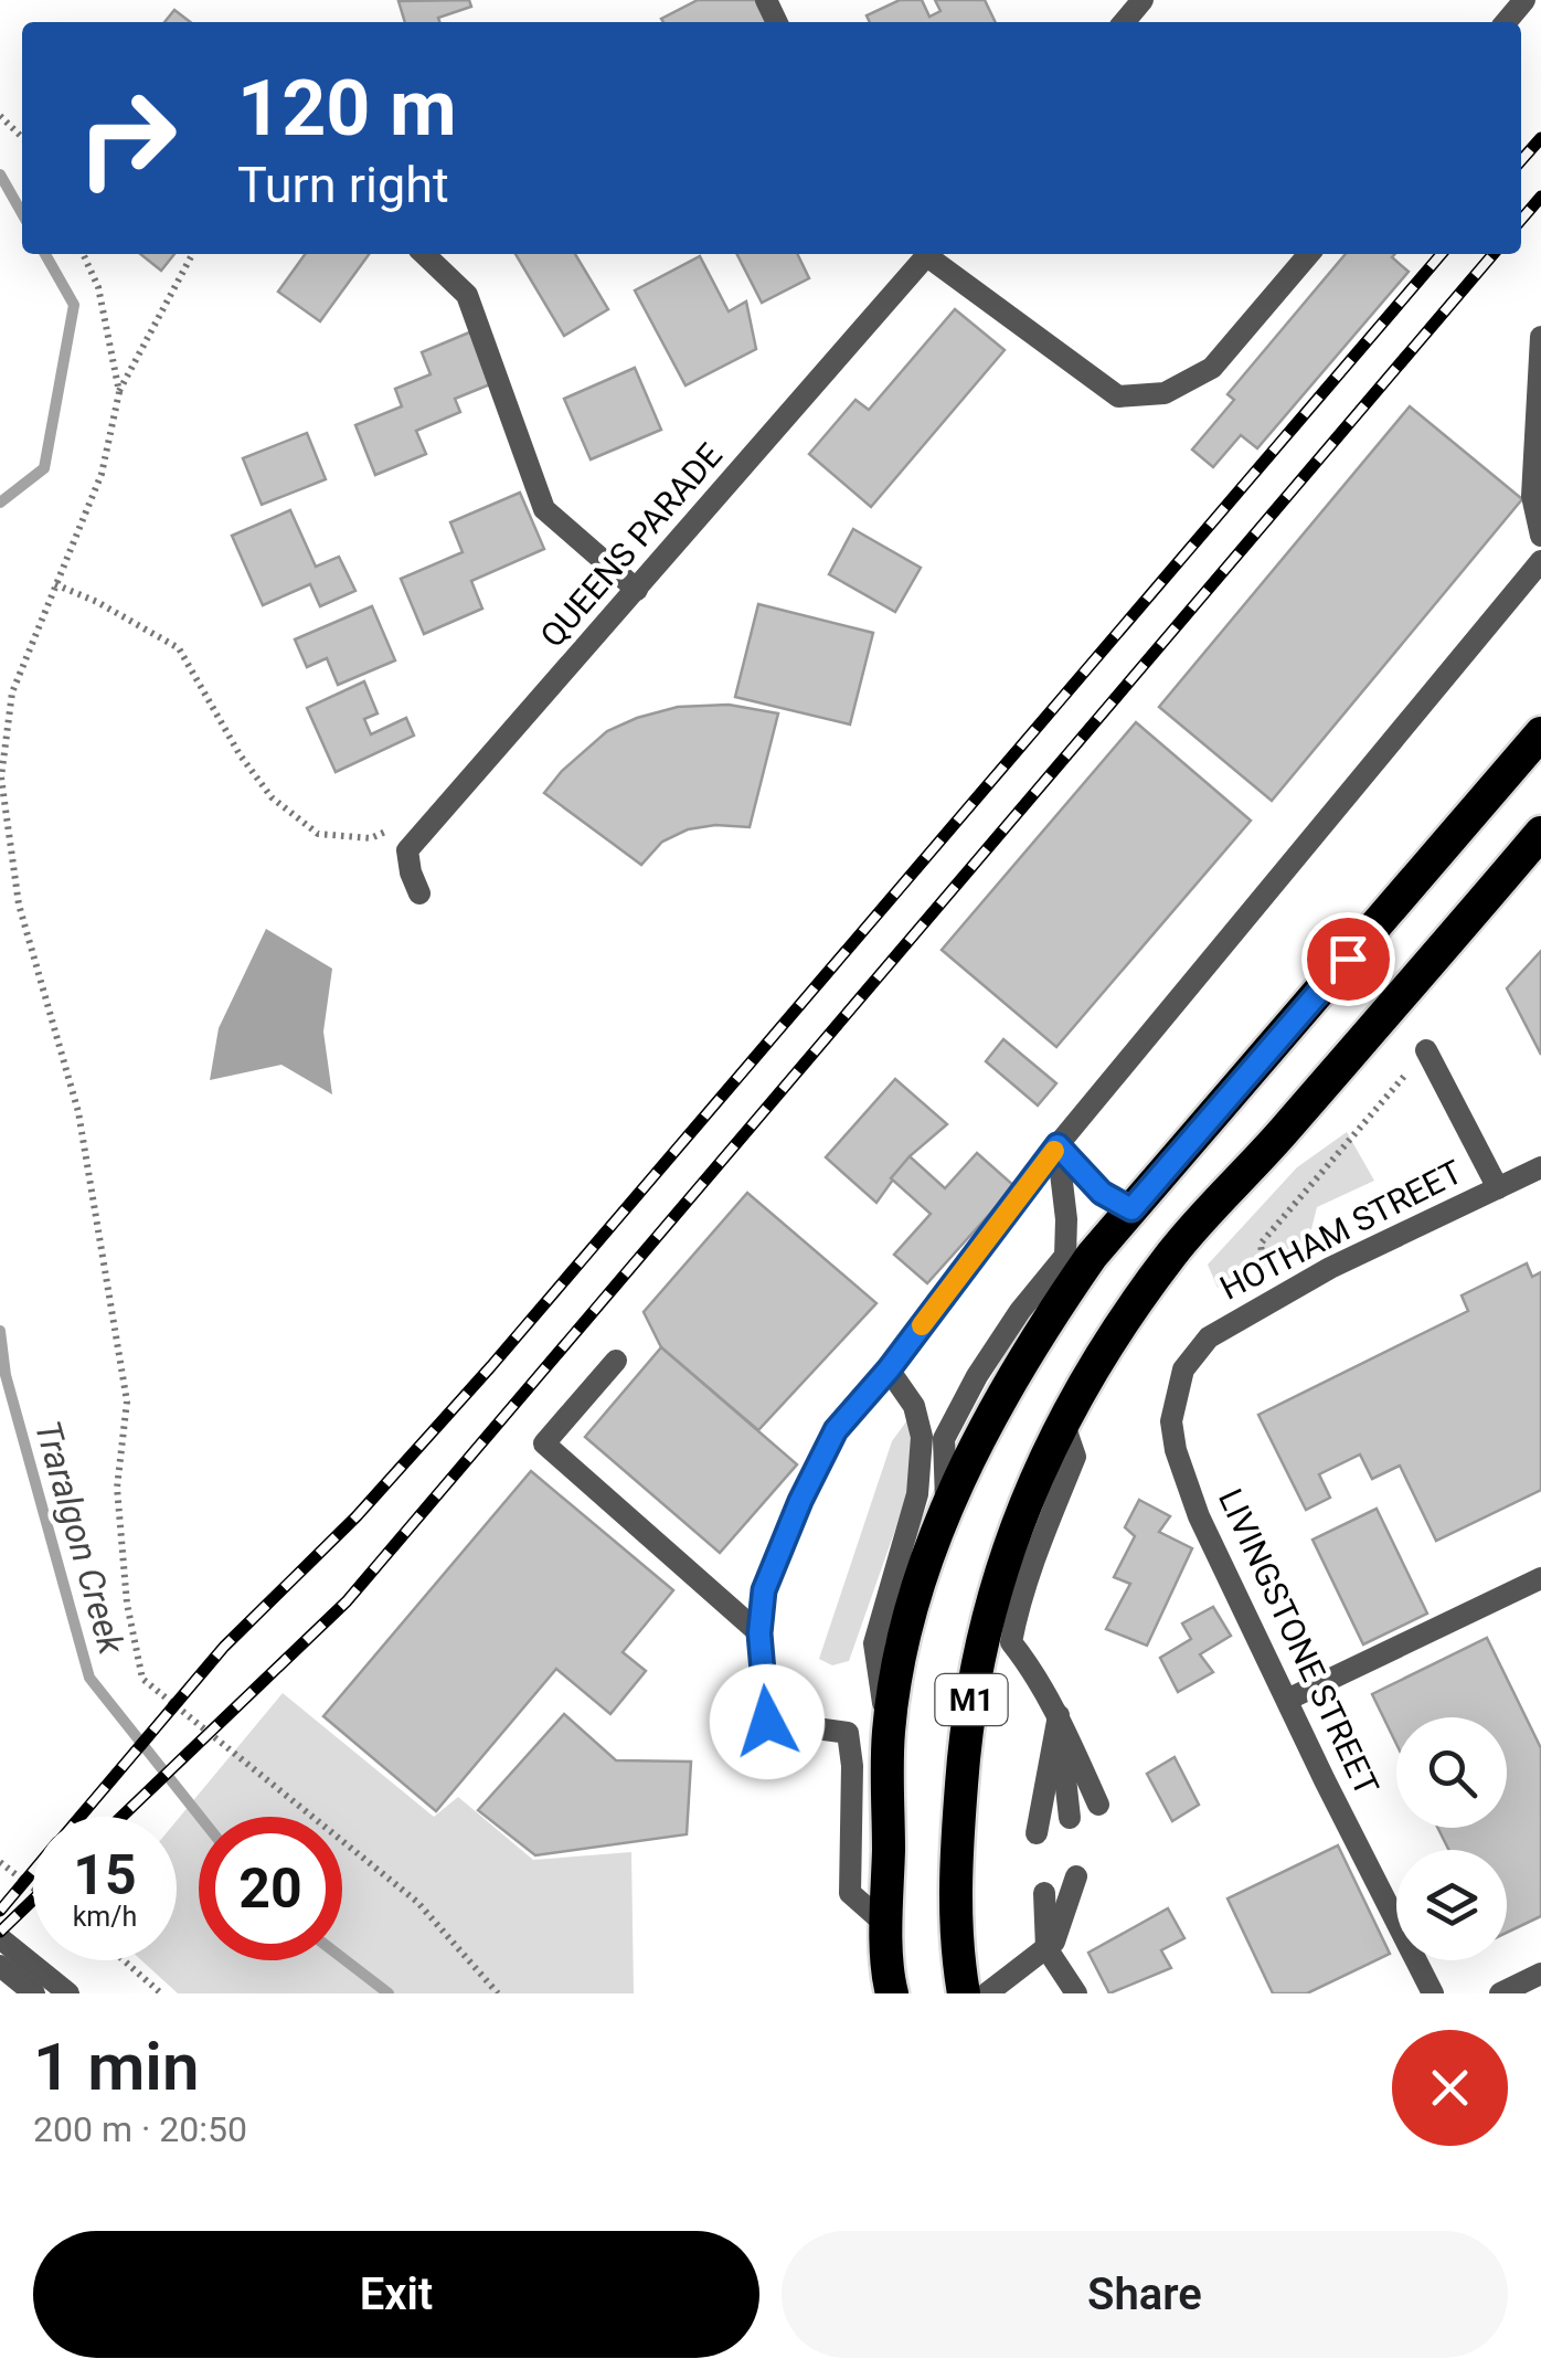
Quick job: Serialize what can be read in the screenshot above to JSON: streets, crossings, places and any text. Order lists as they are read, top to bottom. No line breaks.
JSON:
{"streets":{"highway":["M1"],"street":["QUEENS PARADE","HOTHAM STREET","LIVINGSTONE STREET"]},"crossings":[["HOTHAM STREET","LIVINGSTONE STREET"]],"water":["Traralgon Creek"],"page":{"turn":["120 m","Turn right"],"speed":"15 km/h","limit":"20","heading":["1 min","200 m · 20:50"],"buttons":["Exit","Share"]}}
